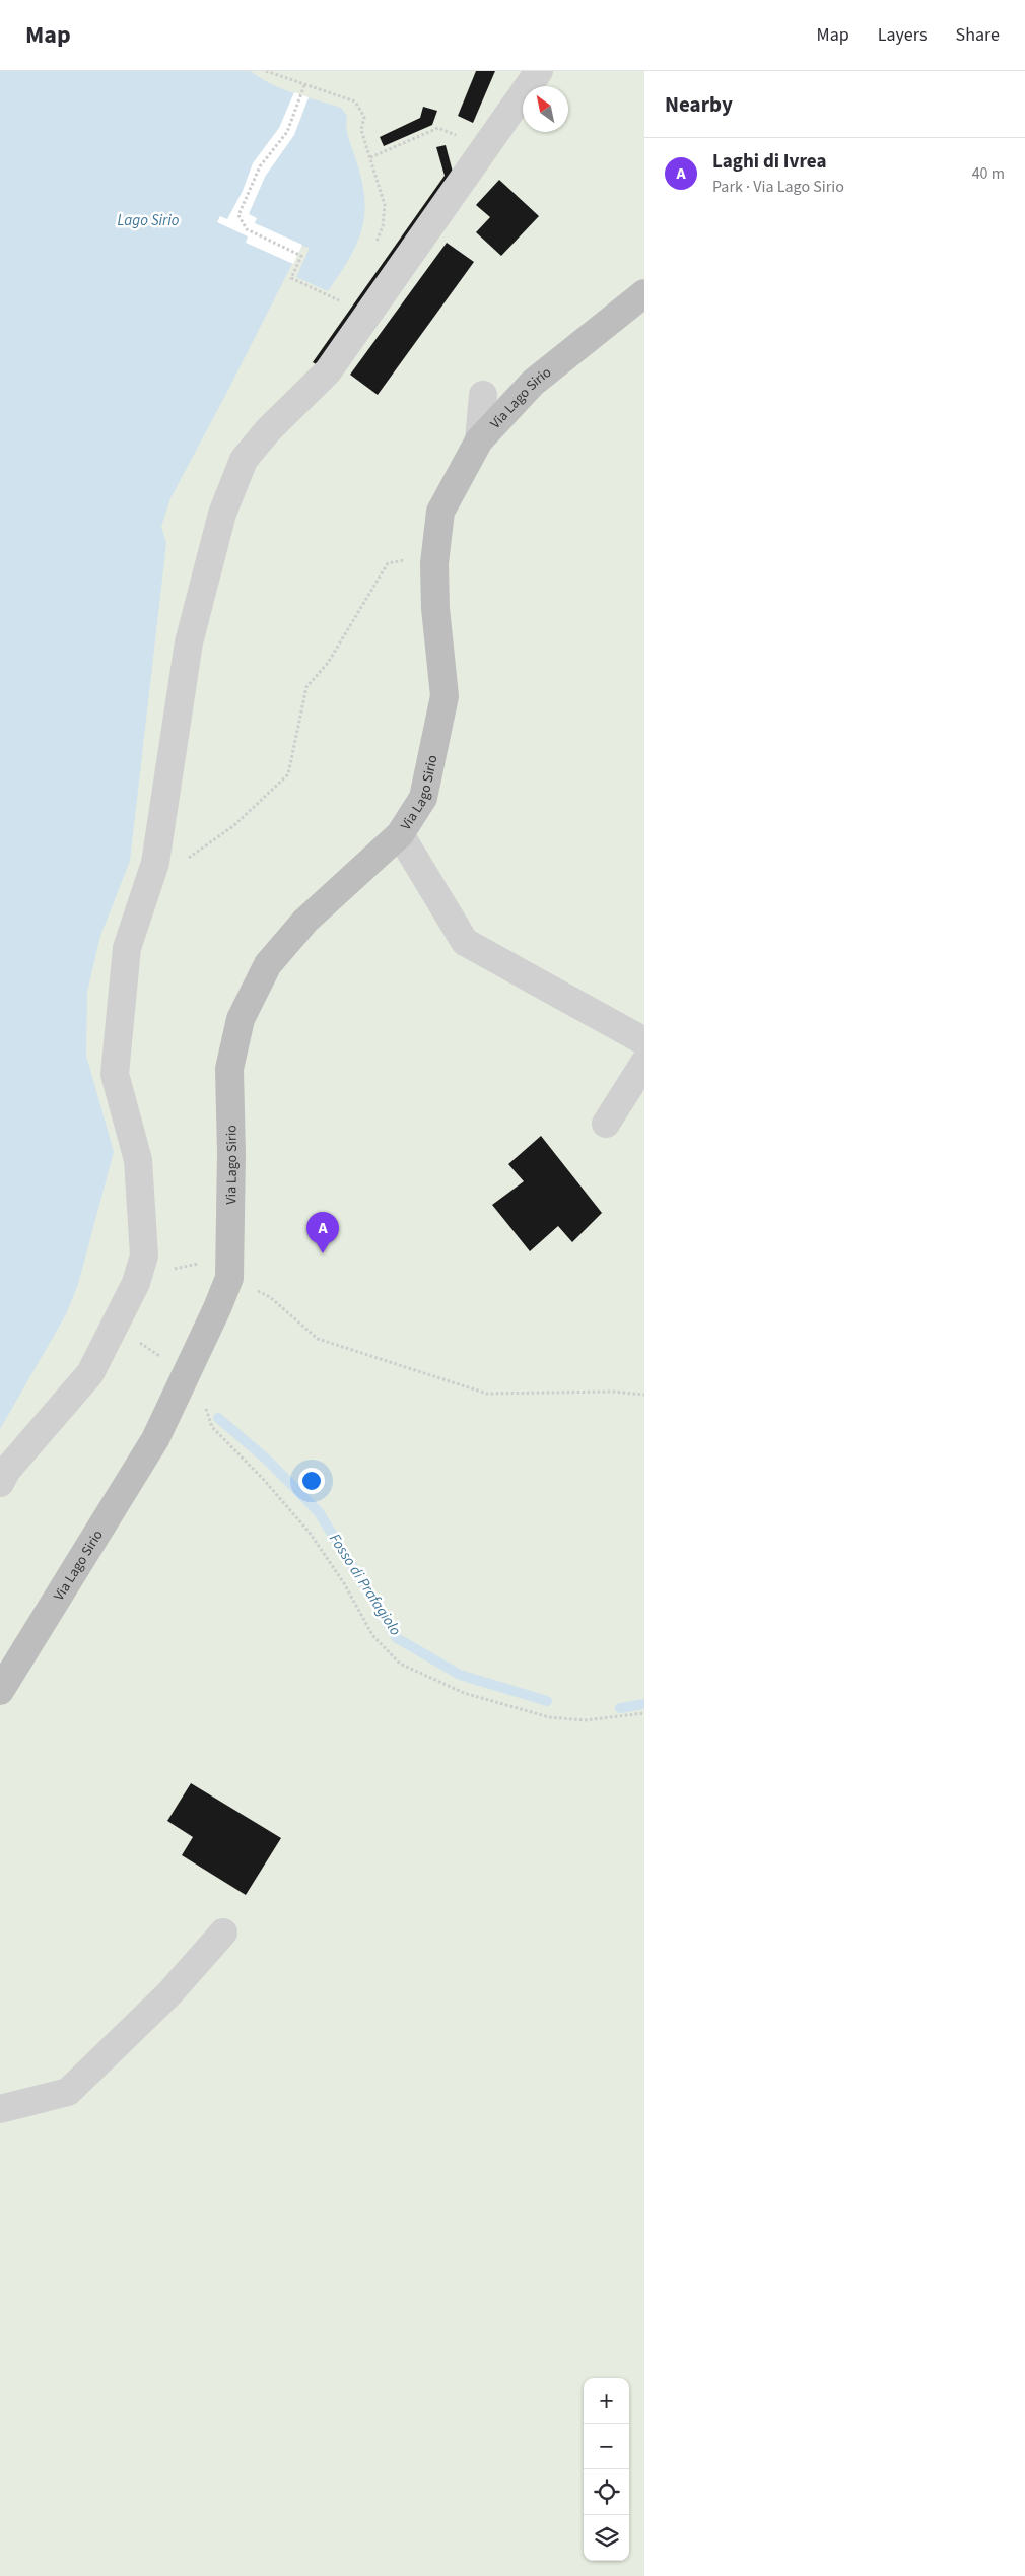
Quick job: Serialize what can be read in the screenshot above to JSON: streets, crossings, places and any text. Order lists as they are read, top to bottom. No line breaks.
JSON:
{"streets":{"main road":["Via Lago Sirio"]},"water":["Lago Sirio","Fosso di Prafagiolo"],"north":"top left","page":{"header":"Map","nav":["Map","Layers","Share"],"heading":"Nearby","list":[{"mark":"A","name":"Laghi di Ivrea","note":"Park · Via Lago Sirio","value":"40 m"}],"pins":"A","map_buttons":["+","−"]}}
